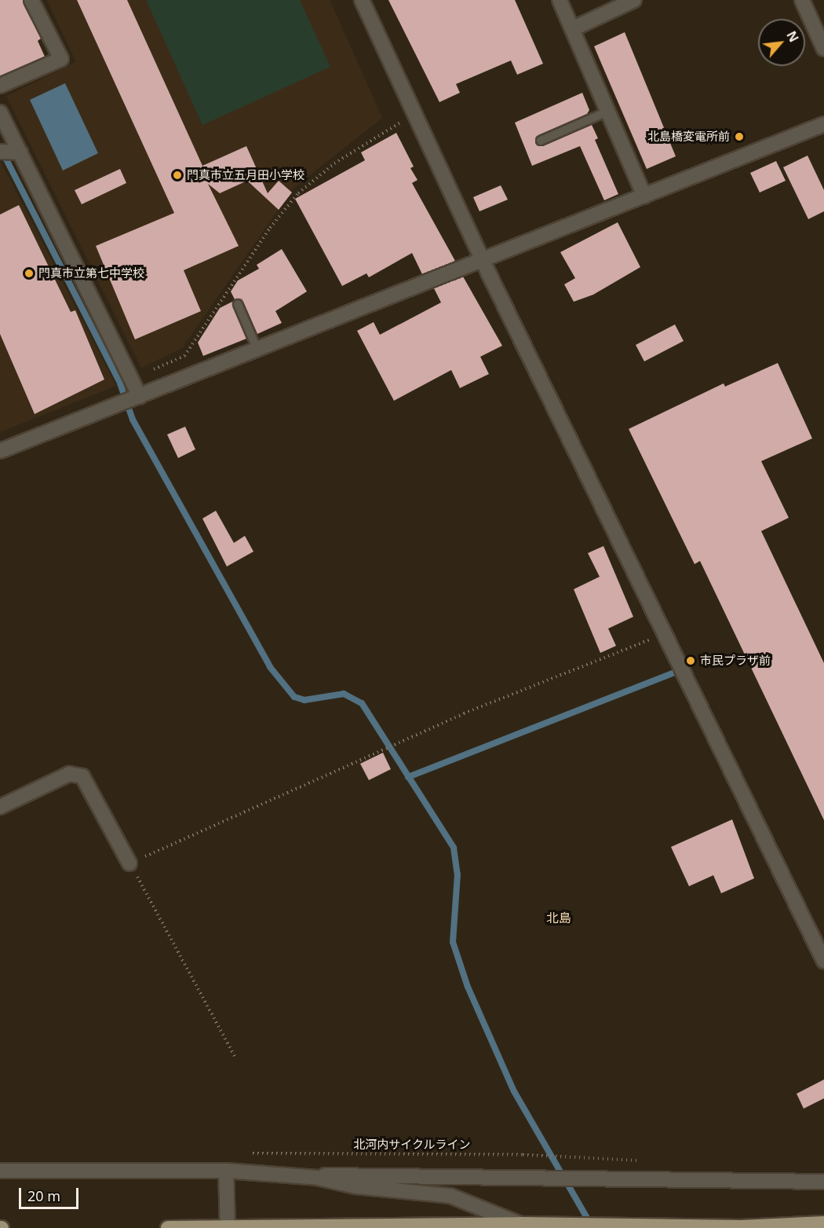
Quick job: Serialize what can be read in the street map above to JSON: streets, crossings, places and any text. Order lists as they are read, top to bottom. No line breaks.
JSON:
{"streets":{"path":["北河内サイクルライン"]},"districts":["北島"],"places":["北島橋変電所前","門真市立五月田小学校","門真市立第七中学校","市民プラザ前"],"scale_bar":"20 m","north":"top right"}
